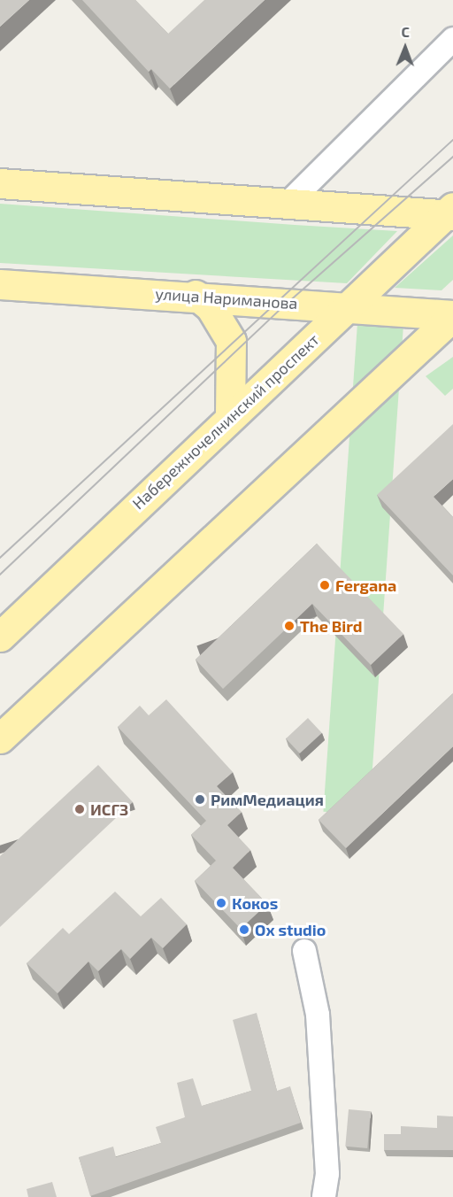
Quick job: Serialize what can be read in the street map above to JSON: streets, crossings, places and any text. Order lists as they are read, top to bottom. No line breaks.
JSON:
{"streets":{"main road":["улица Нариманова","Набережночелнинский проспект"]},"crossings":[["улица Нариманова","Набережночелнинский проспект"]],"places":["Fergana","The Bird","РимМедиация","ИСГЗ","Кокоs","Ox studio"],"north":"top"}
